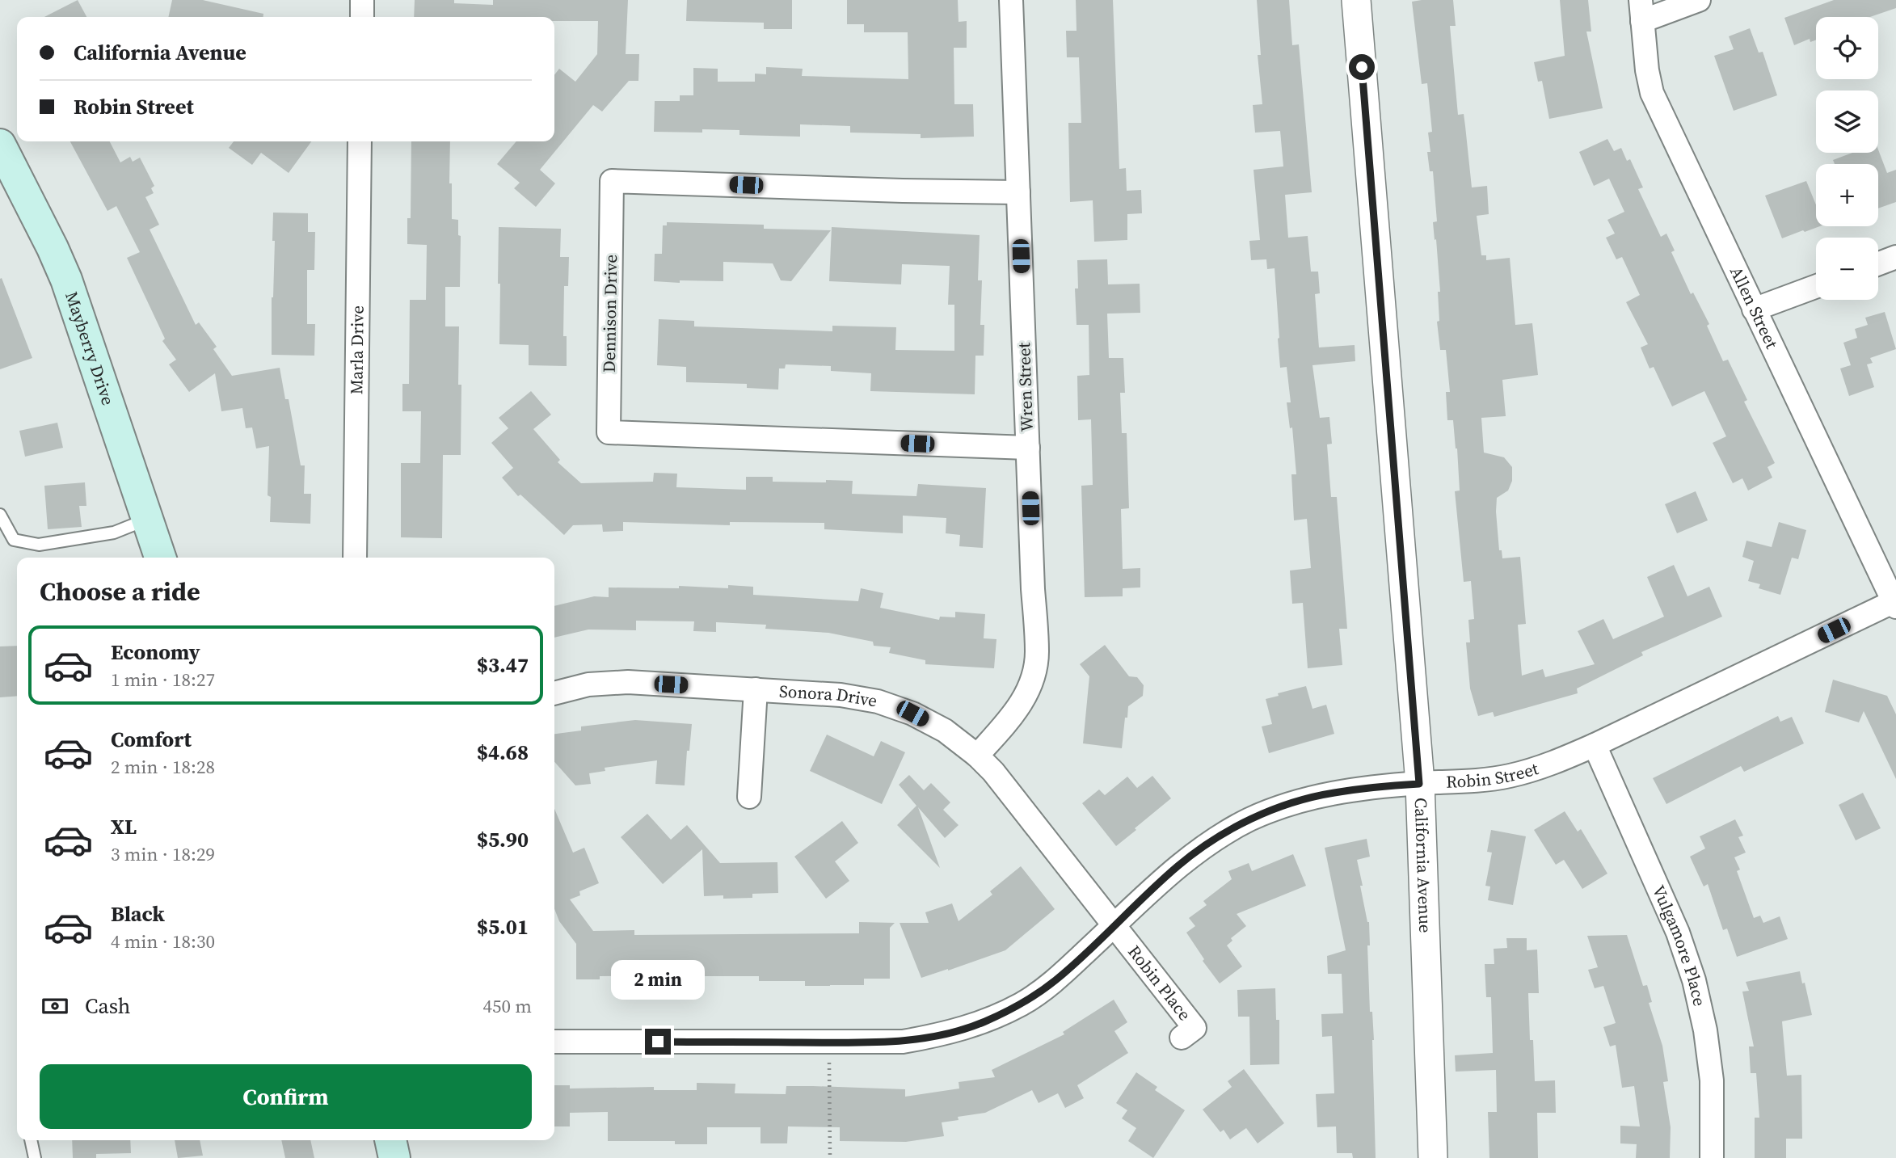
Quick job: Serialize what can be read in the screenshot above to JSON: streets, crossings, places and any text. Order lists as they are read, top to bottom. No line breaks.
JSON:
{"streets":{"main road":["Mayberry Drive"],"street":["Allen Street","Dennison Drive","Marla Drive","Wren Street","Sonora Drive","Robin Street","California Avenue","Vulgamore Place","Robin Place"]},"crossings":[["Allen Street","Robin Street"],["Dennison Drive","Wren Street"],["Wren Street","Sonora Drive"],["Sonora Drive","Robin Street"],["Sonora Drive","Robin Place"],["Robin Street","California Avenue"],["Robin Street","Vulgamore Place"],["Robin Street","Robin Place"]],"page":{"map_buttons":["+","−"],"banner":["California Avenue","Robin Street"],"heading":"Choose a ride","list":[{"name":"Economy","note":"1 min · 18:27","value":"$3.47"},{"name":"Comfort","note":"2 min · 18:28","value":"$4.68"},{"name":"XL","note":"3 min · 18:29","value":"$5.90"},{"name":"Black","note":"4 min · 18:30","value":"$5.01"}],"bubble":"2 min","pay":["Cash","450 m"],"buttons":"Confirm"}}
